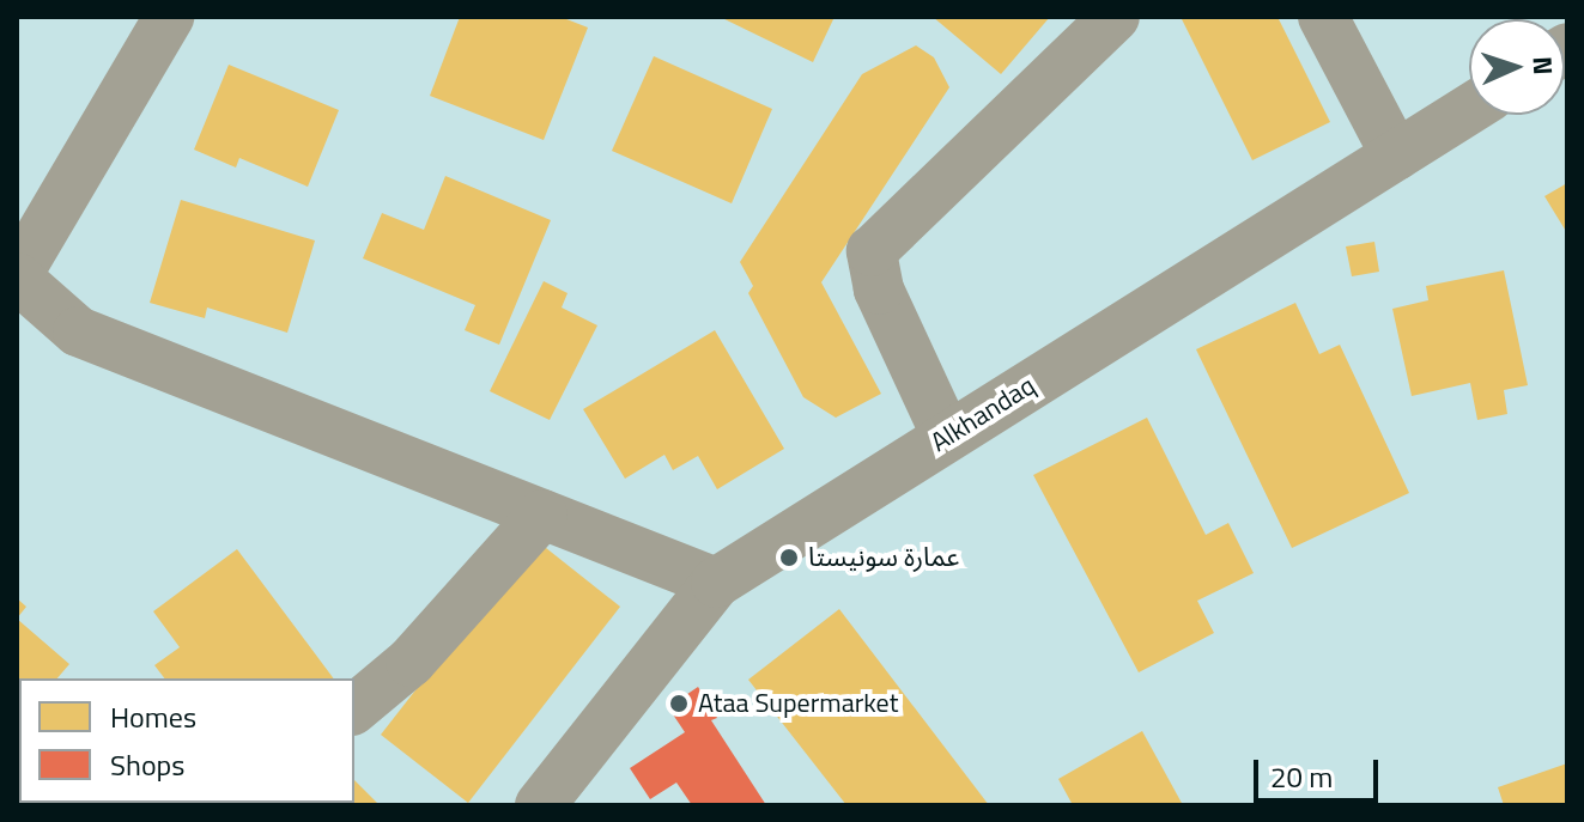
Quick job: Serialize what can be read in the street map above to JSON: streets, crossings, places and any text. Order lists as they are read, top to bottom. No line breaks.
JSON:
{"streets":{"street":["Alkhandaq"]},"places":["عمارة سونيستا","Ataa Supermarket"],"legend":["Homes","Shops"],"scale_bar":"20 m","north":"right"}
